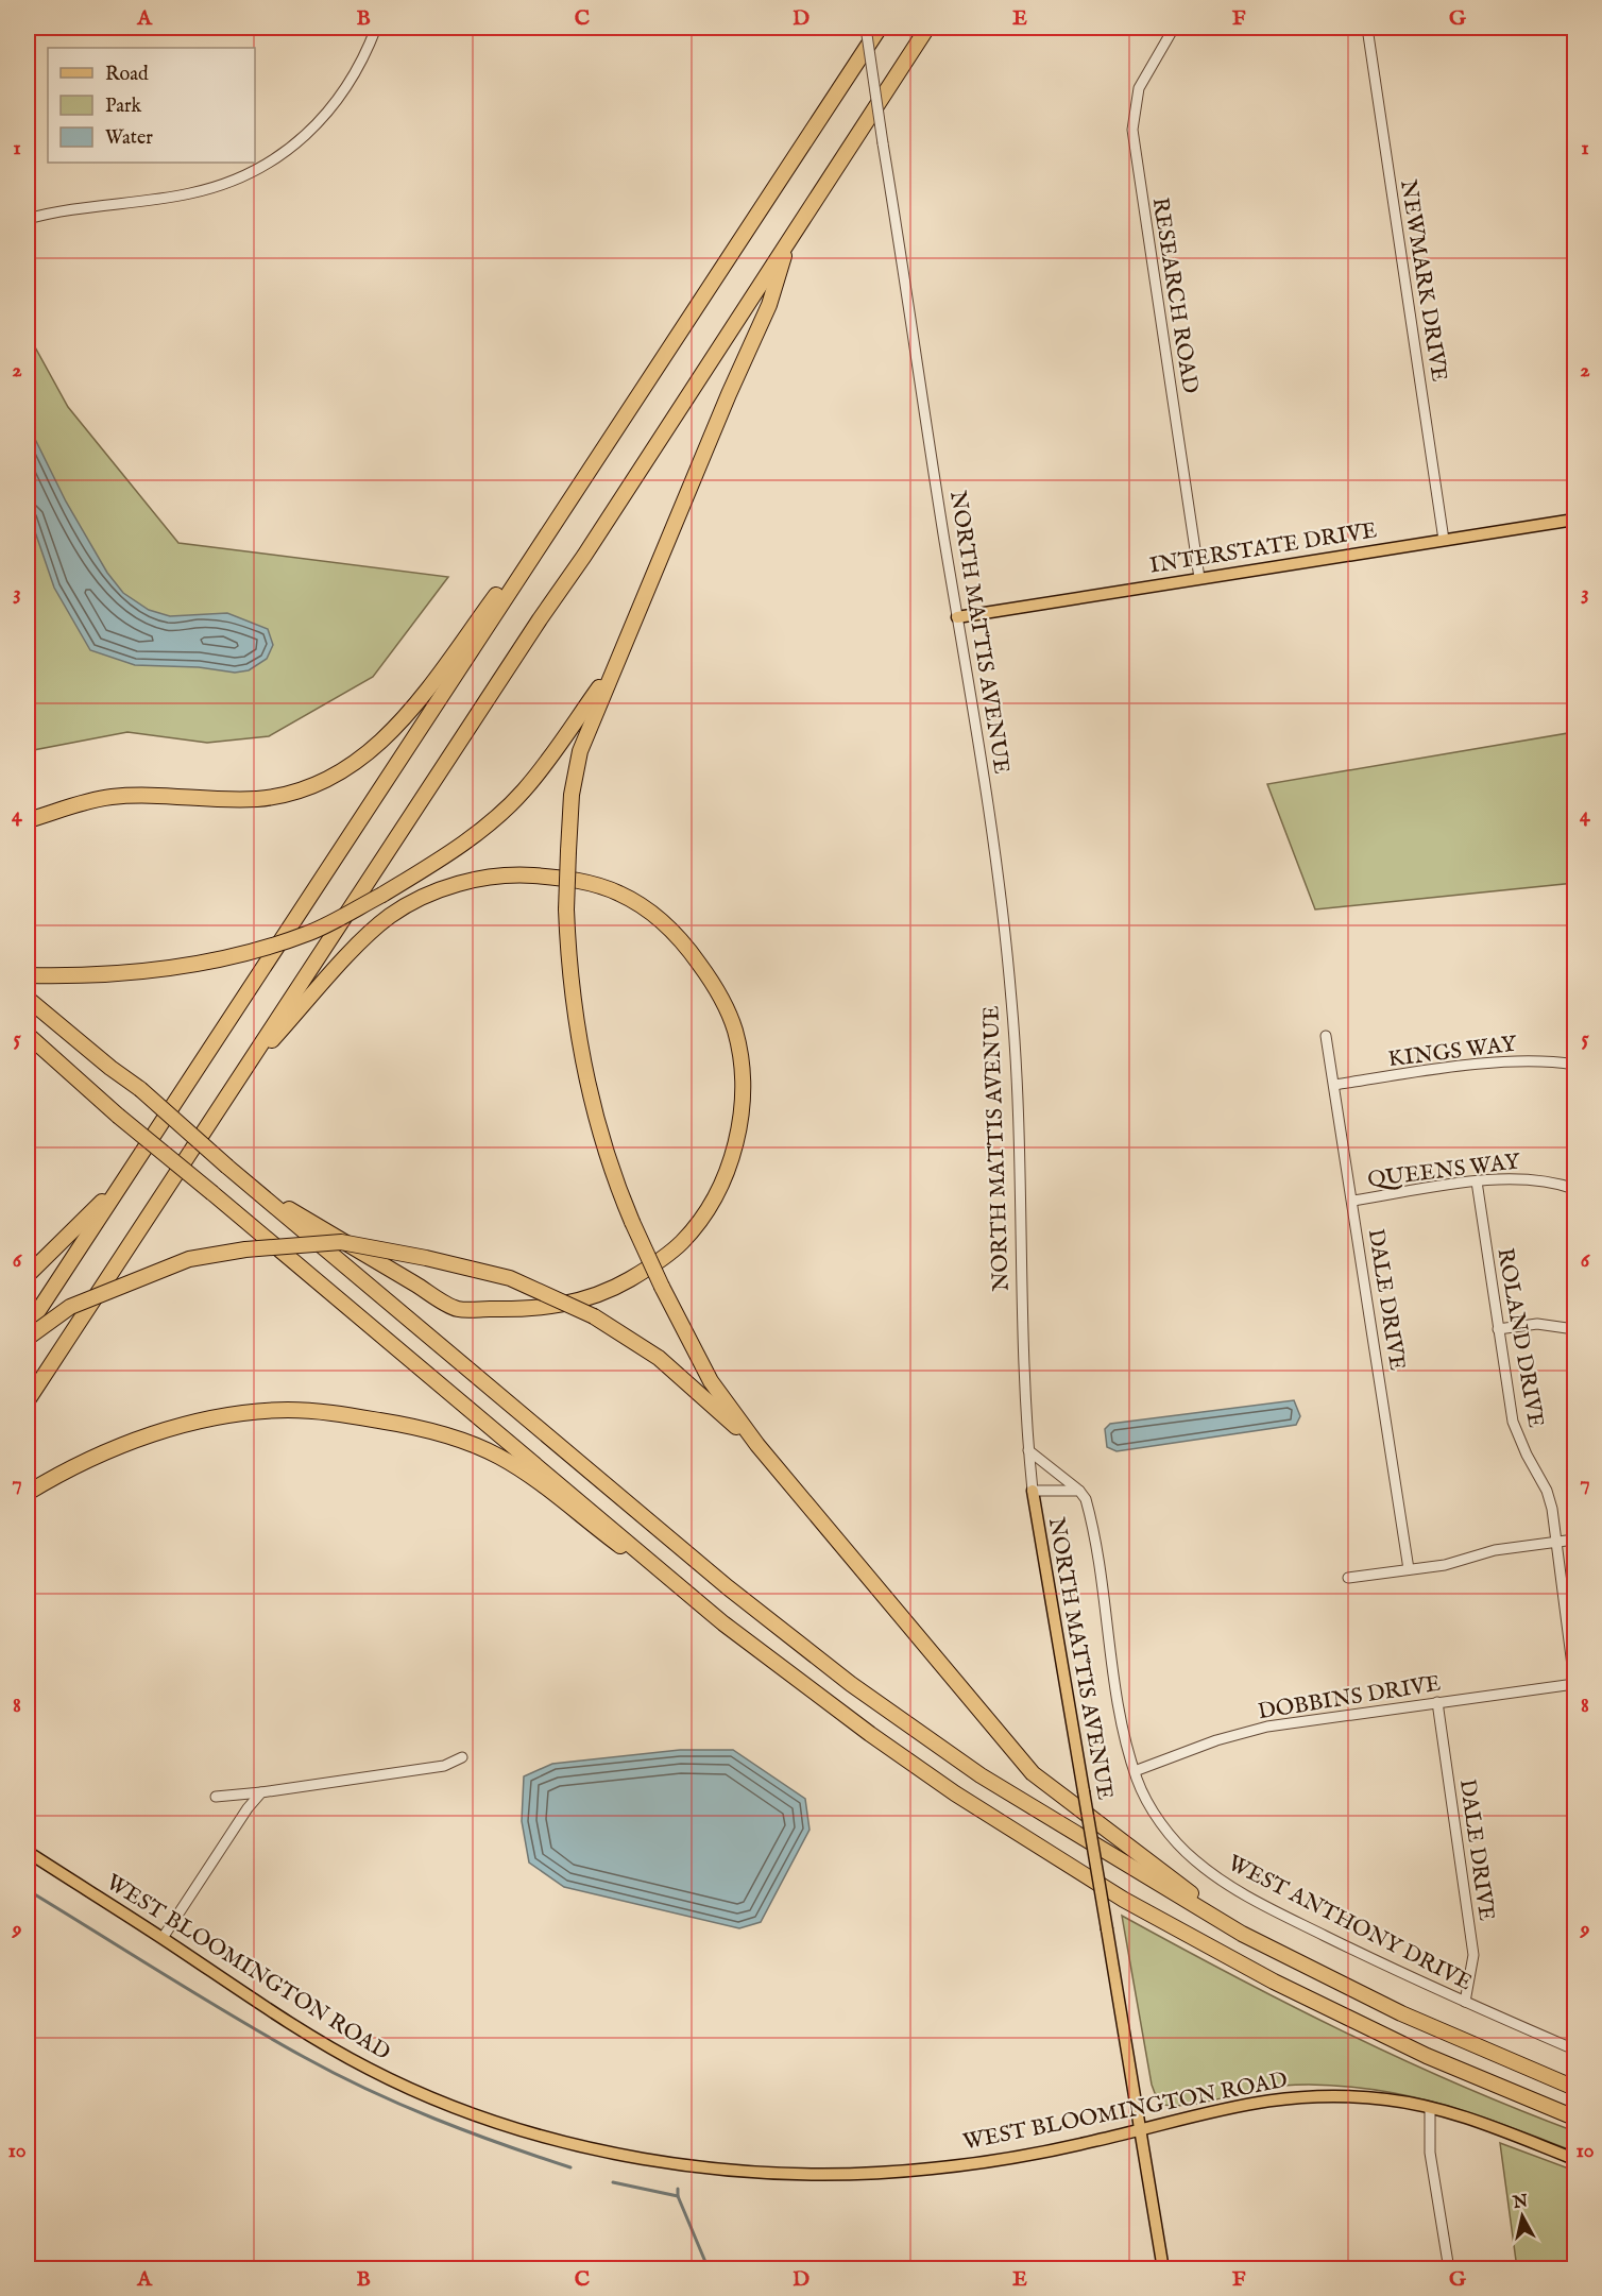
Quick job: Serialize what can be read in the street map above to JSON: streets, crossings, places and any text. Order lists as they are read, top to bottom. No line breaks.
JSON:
{"streets":{"main road":["INTERSTATE DRIVE","NORTH MATTIS AVENUE","WEST BLOOMINGTON ROAD"],"street":["NEWMARK DRIVE","RESEARCH ROAD","KINGS WAY","QUEENS WAY","DALE DRIVE","ROLAND DRIVE","DOBBINS DRIVE","WEST ANTHONY DRIVE"]},"crossings":[["NEWMARK DRIVE","INTERSTATE DRIVE"],["RESEARCH ROAD","INTERSTATE DRIVE"],["INTERSTATE DRIVE","NORTH MATTIS AVENUE"],["NORTH MATTIS AVENUE","WEST BLOOMINGTON ROAD"],["KINGS WAY","DALE DRIVE"],["QUEENS WAY","DALE DRIVE"],["QUEENS WAY","ROLAND DRIVE"],["DALE DRIVE","DOBBINS DRIVE"],["DALE DRIVE","WEST ANTHONY DRIVE"],["ROLAND DRIVE","DOBBINS DRIVE"],["DOBBINS DRIVE","WEST ANTHONY DRIVE"]],"legend":["Road","Park","Water"],"north":"top","grid":{"columns":["A","B","C","D","E","F","G"],"rows":["1","2","3","4","5","6","7","8","9","10"]}}
